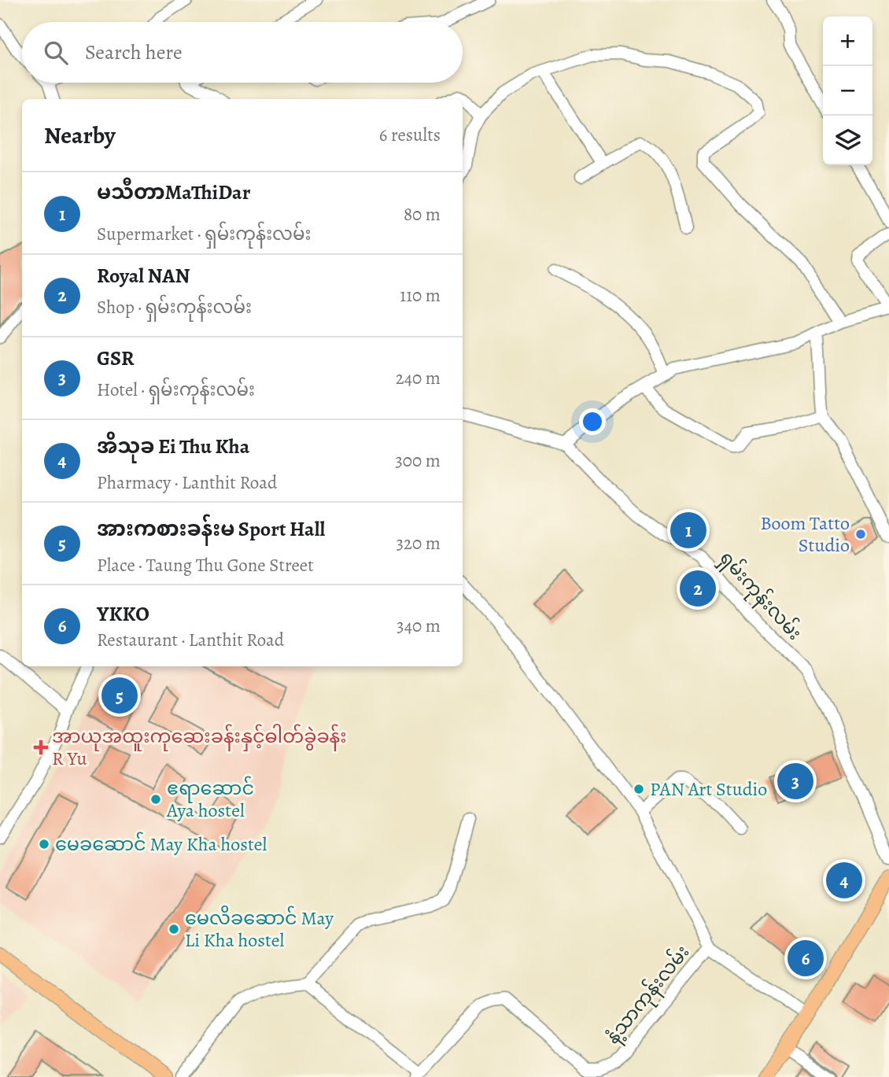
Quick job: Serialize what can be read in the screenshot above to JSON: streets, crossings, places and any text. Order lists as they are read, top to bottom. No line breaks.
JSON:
{"streets":{"street":["ရှမ်းကုန်းလမ်း","နံ့သာကုန်းလမ်း"]},"places":{"other":["Boom Tatto Studio","PAN Art Studio","ဧရာဆောင် Aya hostel","မေခဆောင် May Kha hostel","မေလိခဆောင် May Li Kha hostel"],"health":["အာယုအထူးကုဆေးခန်းနှင့်ဓါတ်ခွဲခန်း R Yu"]},"page":{"map_buttons":["+","−"],"search":"Search here","heading":["Nearby","6 results"],"list":[{"mark":"1","name":"မသီတာMaThiDar","note":"Supermarket · ရှမ်းကုန်းလမ်း","value":"80 m"},{"mark":"2","name":"Royal NAN","note":"Shop · ရှမ်းကုန်းလမ်း","value":"110 m"},{"mark":"3","name":"GSR","note":"Hotel · ရှမ်းကုန်းလမ်း","value":"240 m"},{"mark":"4","name":"အိသုခ Ei Thu Kha","note":"Pharmacy · Lanthit Road","value":"300 m"},{"mark":"5","name":"အားကစားခန်းမ Sport Hall","note":"Place · Taung Thu Gone Street","value":"320 m"},{"mark":"6","name":"YKKO","note":"Restaurant · Lanthit Road","value":"340 m"}],"pins":["1","2","5","3","4","6"]}}
